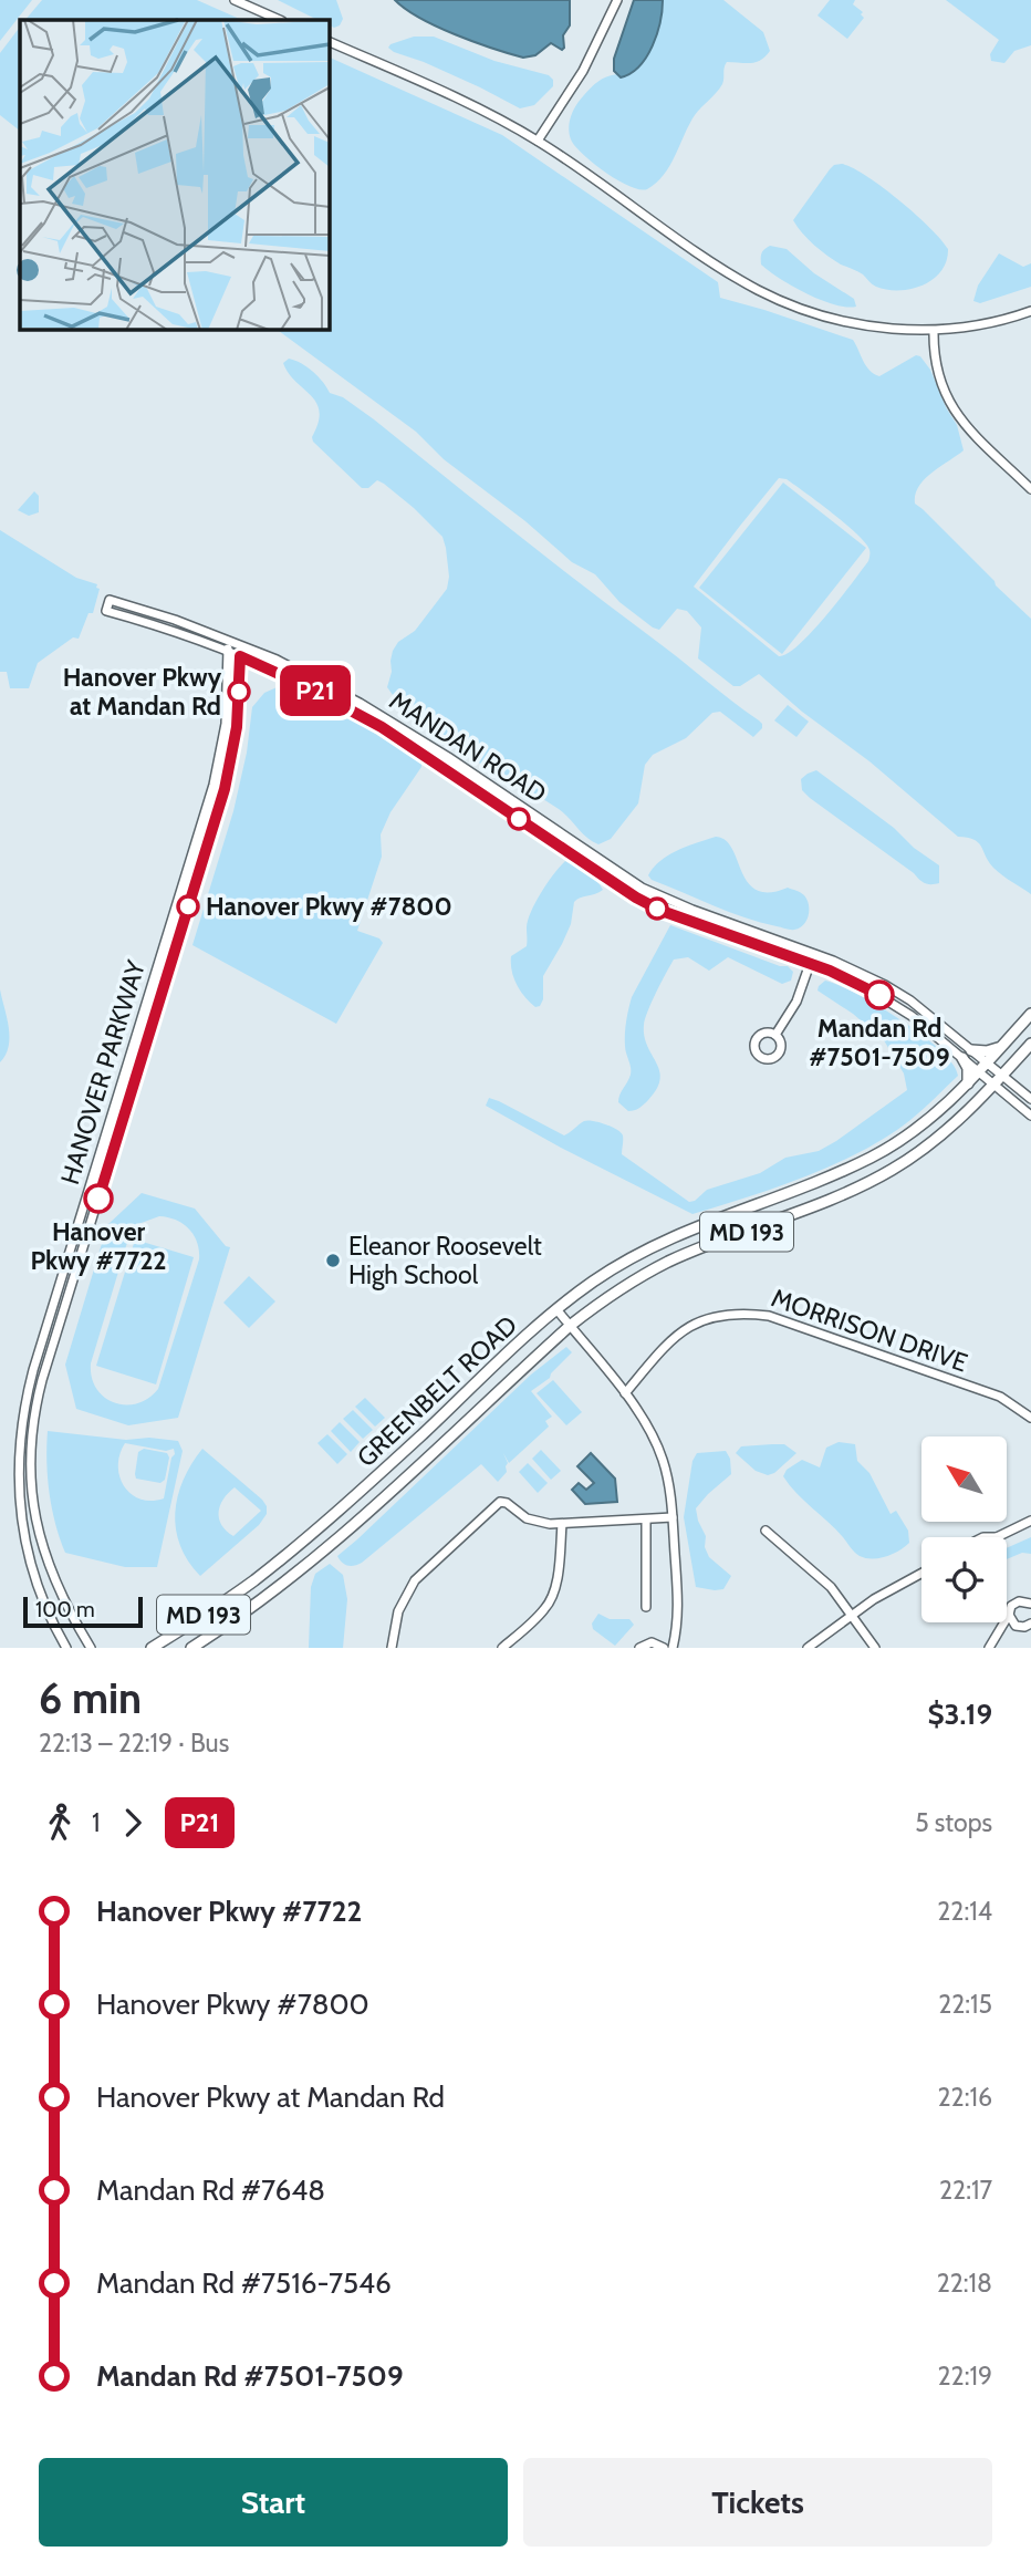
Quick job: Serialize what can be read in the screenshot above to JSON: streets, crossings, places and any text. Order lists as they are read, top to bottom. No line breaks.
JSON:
{"streets":{"main road":["MD 193","GREENBELT ROAD"],"street":["MANDAN ROAD","HANOVER PARKWAY","MORRISON DRIVE"]},"crossings":[["MANDAN ROAD","HANOVER PARKWAY"],["MANDAN ROAD","GREENBELT ROAD"]],"places":["Hanover Pkwy at Mandan Rd","Hanover Pkwy #7800","Mandan Rd #7501-7509","Hanover Pkwy #7722","Eleanor Roosevelt High School"],"lines":["bus line P21"],"scale_bar":"100 m","north":"top left","page":{"on_map":"P21","scale":"100 m","heading":["6 min","22:13 – 22:19 · Bus","$3.19"],"legs":["1","P21","5 stops"],"list":[{"name":"Hanover Pkwy #7722","value":"22:14"},{"name":"Hanover Pkwy #7800","value":"22:15"},{"name":"Hanover Pkwy at Mandan Rd","value":"22:16"},{"name":"Mandan Rd #7648","value":"22:17"},{"name":"Mandan Rd #7516-7546","value":"22:18"},{"name":"Mandan Rd #7501-7509","value":"22:19"}],"buttons":["Start","Tickets"]}}
